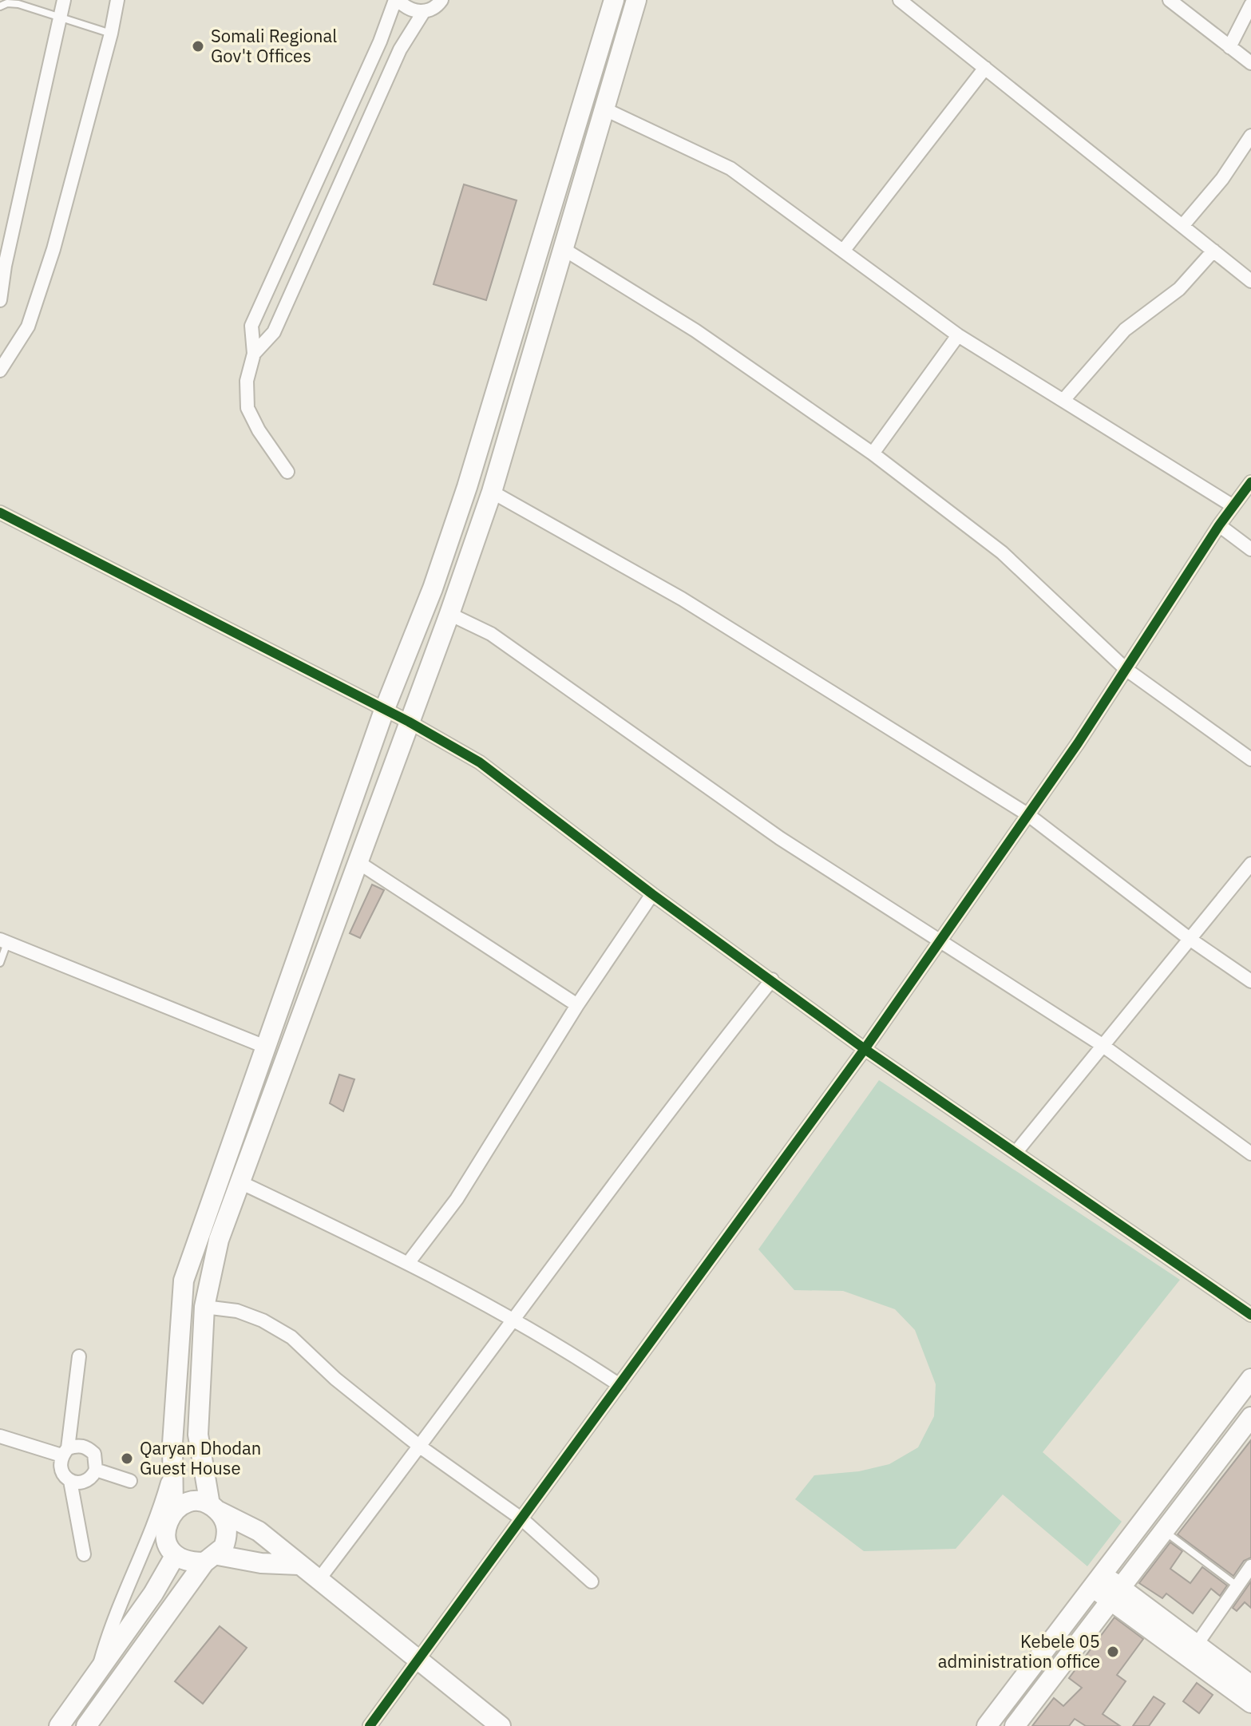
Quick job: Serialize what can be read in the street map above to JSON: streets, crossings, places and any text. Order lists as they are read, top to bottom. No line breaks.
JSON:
{"places":["Somali Regional Gov't Offices","Qaryan Dhodan Guest House","Kebele 05 administration office"]}
